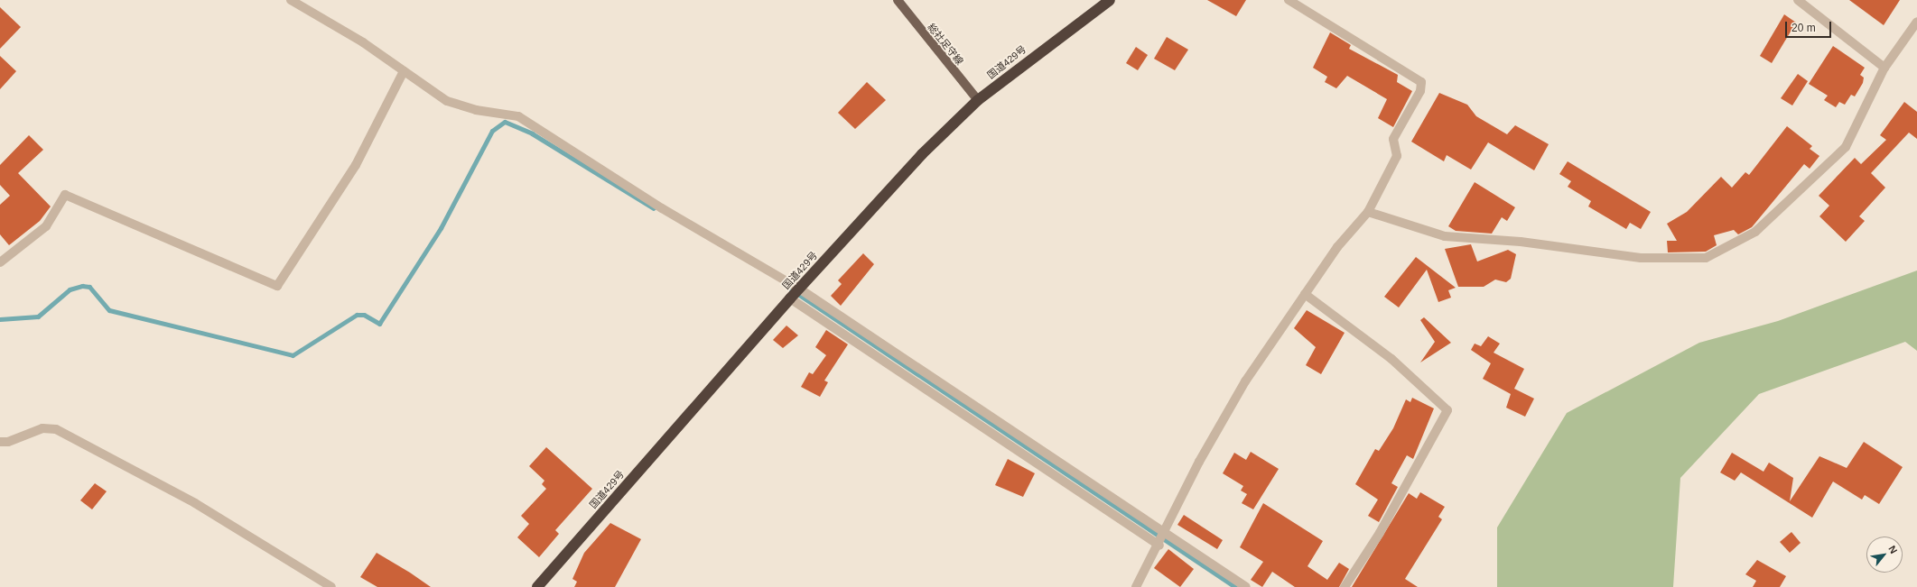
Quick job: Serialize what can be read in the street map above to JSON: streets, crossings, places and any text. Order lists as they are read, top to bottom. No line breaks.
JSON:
{"streets":{"highway":["国道429号"],"main road":["総社足守線"]},"crossings":[["総社足守線","国道429号"]],"scale_bar":"20 m","north":"top right"}
